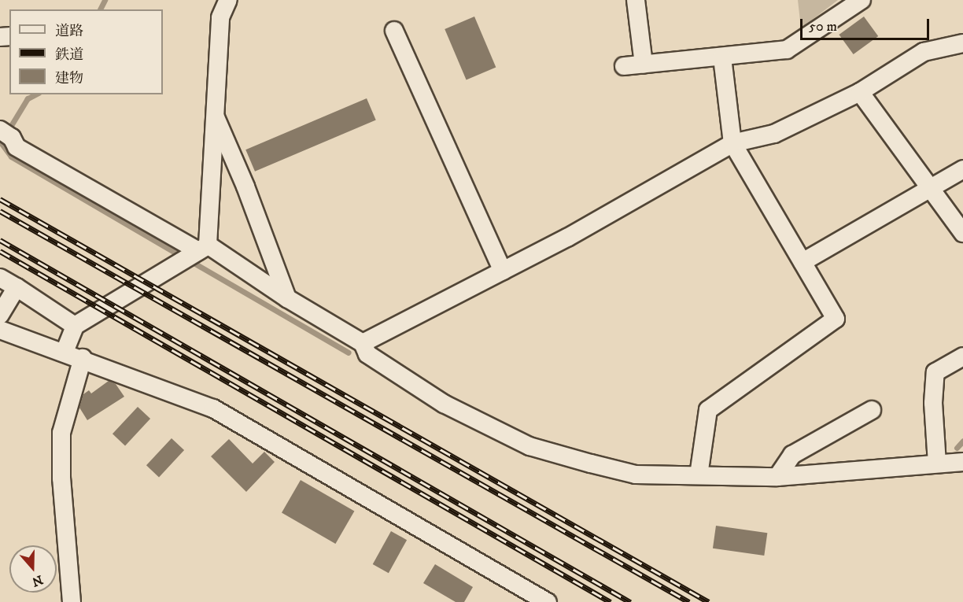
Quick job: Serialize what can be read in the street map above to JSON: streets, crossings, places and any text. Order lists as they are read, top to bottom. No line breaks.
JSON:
{"legend":["道路","鉄道","建物"],"scale_bar":"50 m","north":"bottom"}
